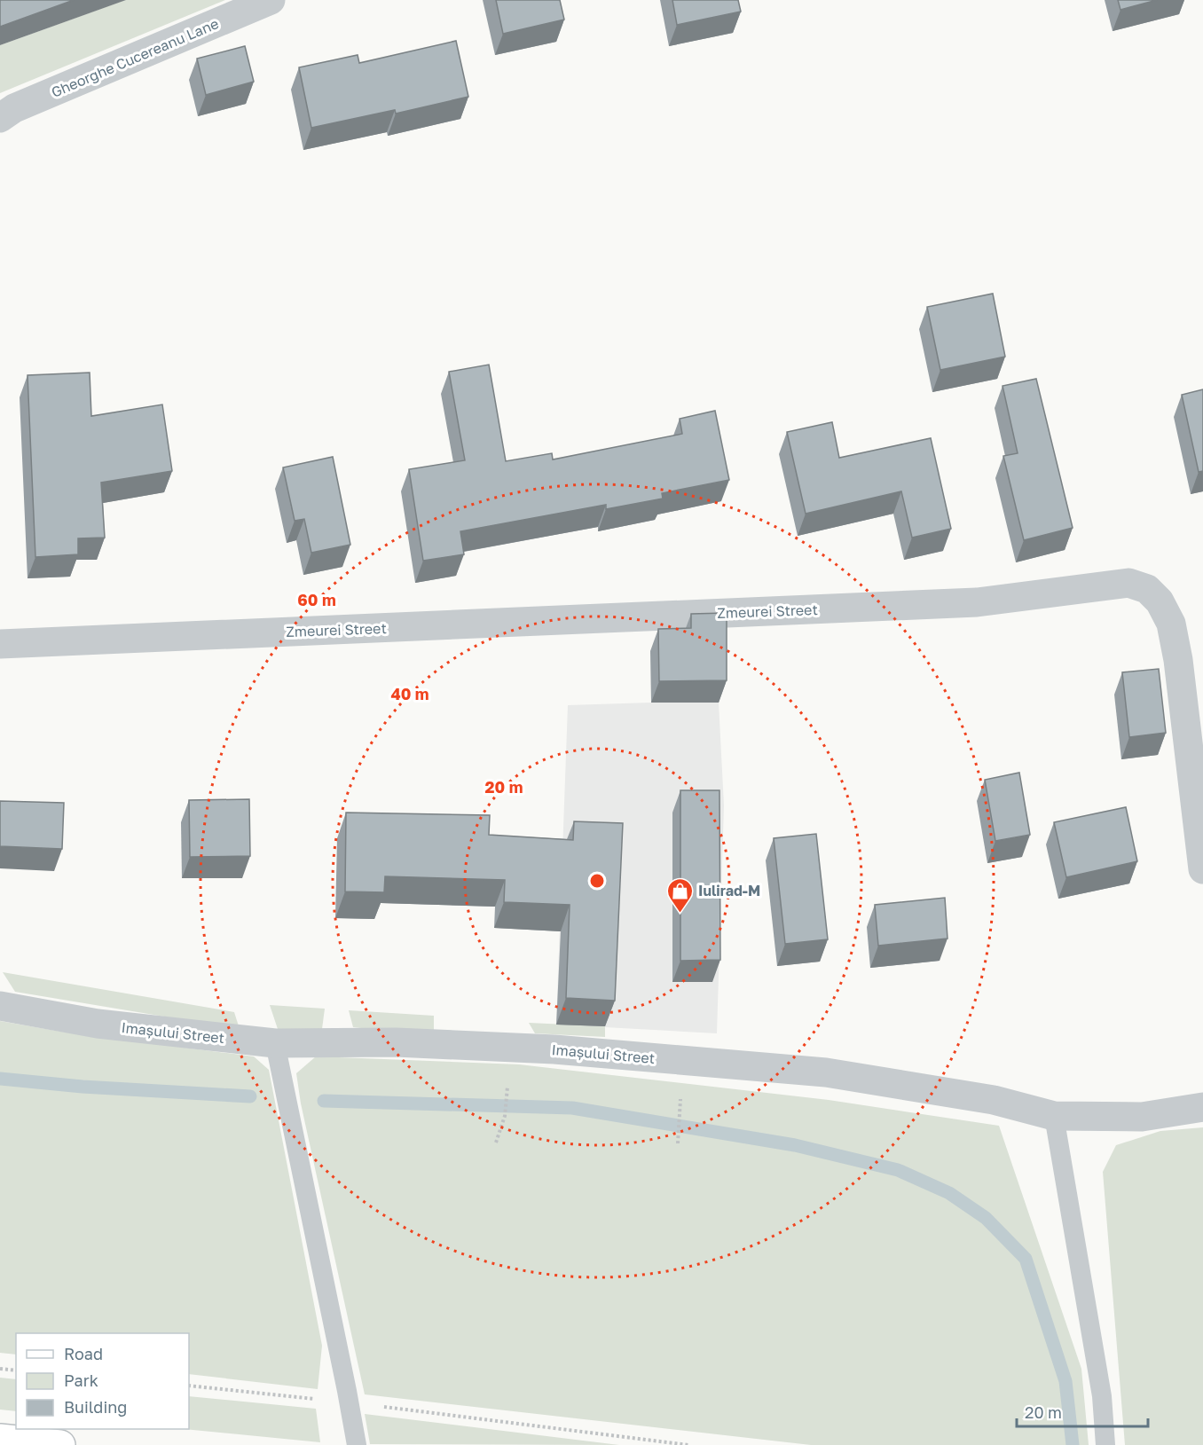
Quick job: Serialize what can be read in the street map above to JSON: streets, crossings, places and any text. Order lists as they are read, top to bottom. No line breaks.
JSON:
{"streets":{"street":["Gheorghe Cucereanu Lane","Zmeurei Street","Imașului Street"]},"places":{"shop":["Iulirad-M"]},"legend":["Road","Park","Building"],"scale_bar":"20 m","rings":["60 m","40 m","20 m"]}
